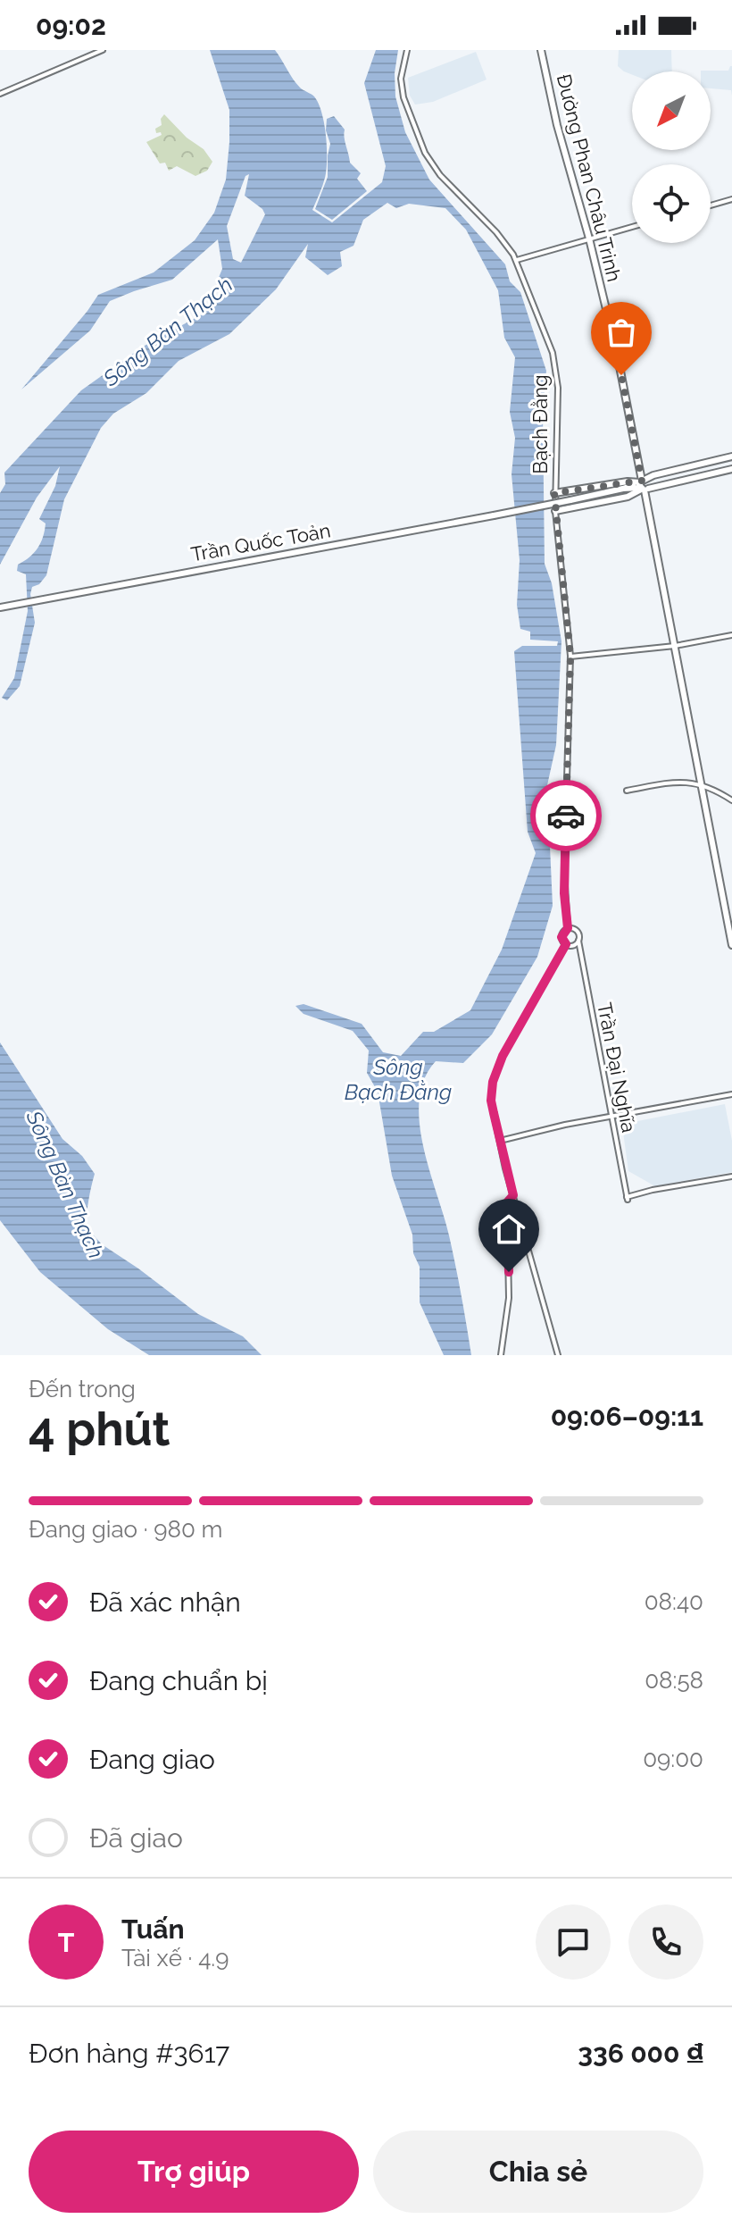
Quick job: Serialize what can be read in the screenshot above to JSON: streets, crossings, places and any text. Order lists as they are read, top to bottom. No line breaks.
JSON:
{"streets":{"main road":["Đường Phan Châu Trinh","Trần Quốc Toản"],"street":["Bạch Đằng","Trần Đại Nghĩa"]},"crossings":[["Đường Phan Châu Trinh","Trần Quốc Toản"],["Bạch Đằng","Trần Đại Nghĩa"]],"water":["Sông Bàn Thạch","Sông Bạch Đằng"],"north":"bottom left","page":{"status":"09:02","heading":["4 phút","Đến trong","09:06–09:11"],"panel":["Tuấn","Tài xế · 4.9","Đơn hàng #3617","336 000 ₫"],"bar":"Đang giao · 980 m","list":[["Đã xác nhận","08:40"],["Đang chuẩn bị","08:58"],["Đang giao","09:00"],"Đã giao"],"round":"T","buttons":["Trợ giúp","Chia sẻ"]}}
